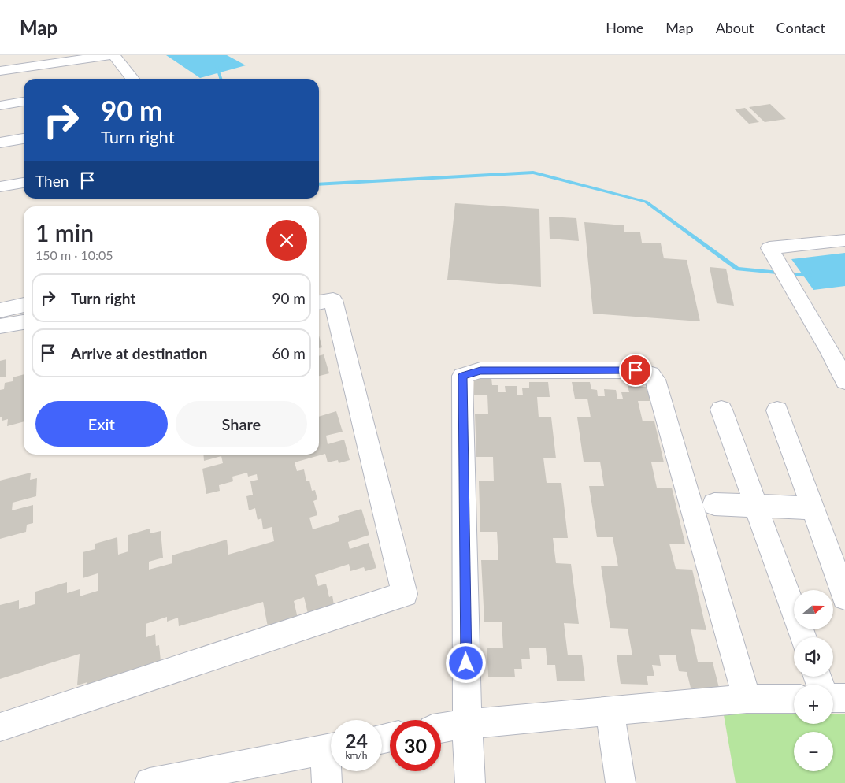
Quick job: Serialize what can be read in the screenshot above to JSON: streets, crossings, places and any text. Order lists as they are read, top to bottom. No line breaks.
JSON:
{"north":"right","page":{"header":"Map","nav":["Home","Map","About","Contact"],"turn":["90 m","Turn right"],"then":"Then","heading":["1 min","150 m · 10:05"],"list":[{"name":"Turn right","value":"90 m"},{"name":"Arrive at destination","value":"60 m"}],"buttons":["Exit","Share"],"map_buttons":["+","−"],"speed":"24 km/h","limit":"30"}}
